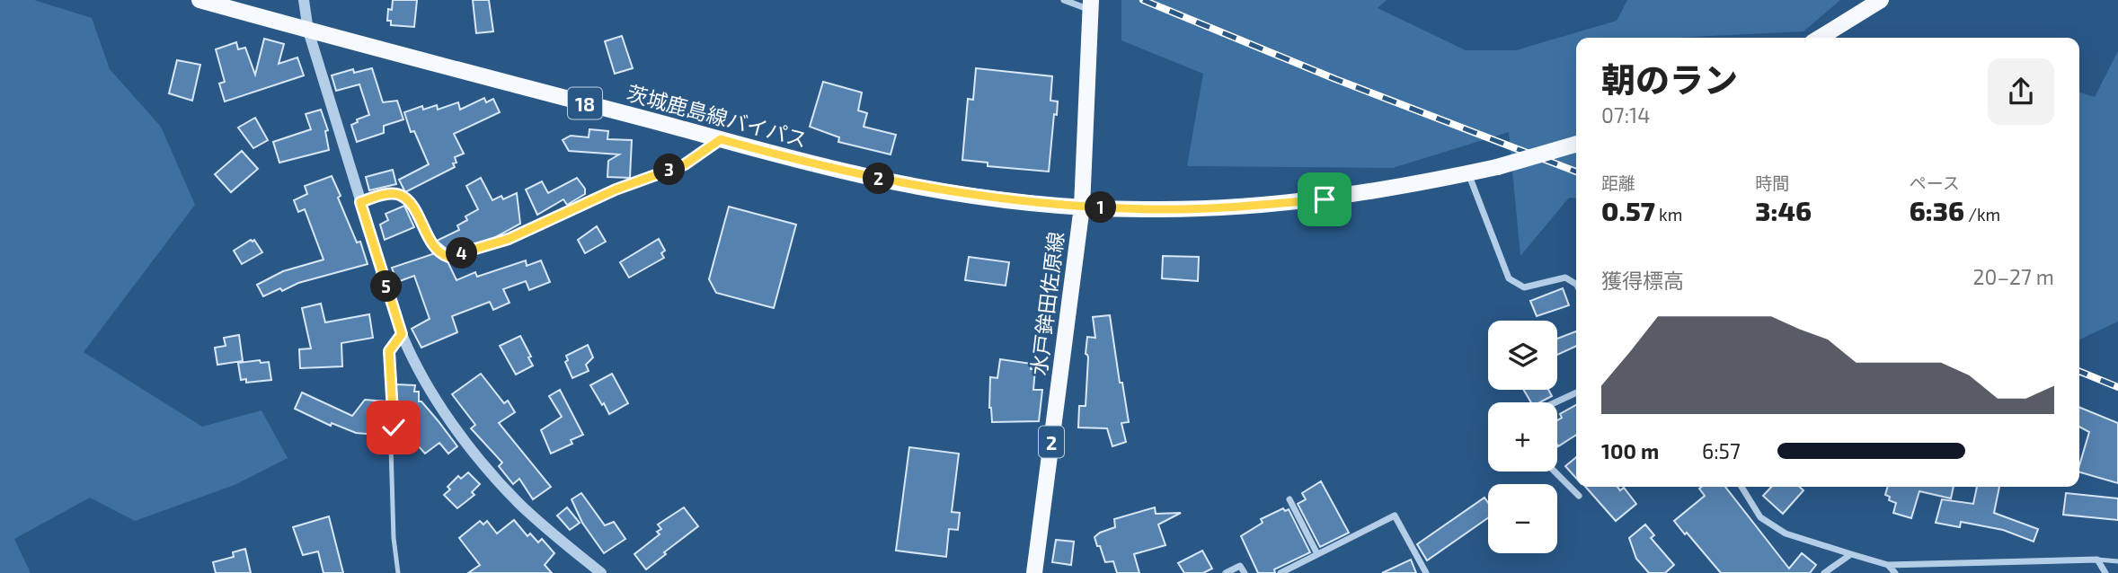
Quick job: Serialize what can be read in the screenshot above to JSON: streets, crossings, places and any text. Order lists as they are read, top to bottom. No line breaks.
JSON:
{"streets":{"main road":["18","茨城鹿島線バイパス","水戸鉾田佐原線","2"]},"crossings":[["茨城鹿島線バイパス","水戸鉾田佐原線"]],"page":{"heading":["朝のラン","07:14"],"stats":[["距離","0.57 km"],["時間","3:46"],["ペース","6:36 /km"]],"pins":["3","2","1","4","5"],"chart":["獲得標高","20–27 m"],"map_buttons":["+","−"],"list":[{"name":"100 m","note":"6:57"}]}}
